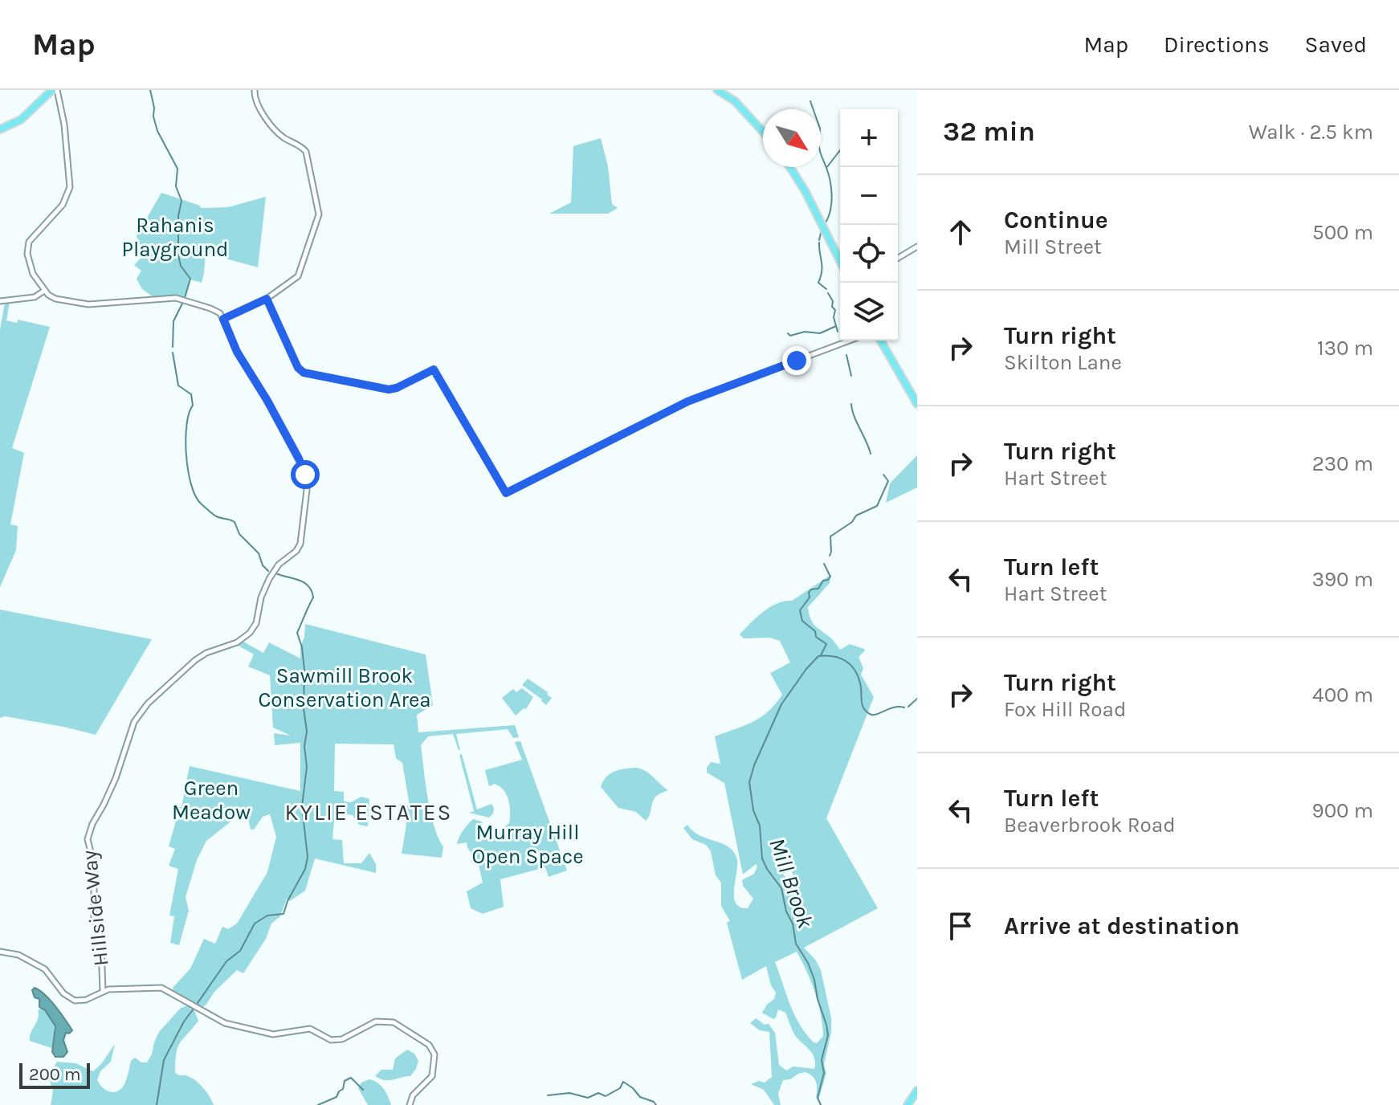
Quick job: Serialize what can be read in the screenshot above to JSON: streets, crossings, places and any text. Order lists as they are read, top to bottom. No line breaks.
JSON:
{"streets":{"street":["Hillside Way"]},"districts":["KYLIE ESTATES"],"water":["Mill Brook"],"parks":["Rahanis Playground","Sawmill Brook Conservation Area","Green Meadow","Murray Hill Open Space"],"scale_bar":"200 m","north":"bottom right","page":{"header":"Map","nav":["Map","Directions","Saved"],"heading":["32 min","Walk · 2.5 km"],"map_buttons":["+","−"],"list":[["Continue","Mill Street","500 m"],["Turn right","Skilton Lane","130 m"],["Turn right","Hart Street","230 m"],["Turn left","Hart Street","390 m"],["Turn right","Fox Hill Road","400 m"],["Turn left","Beaverbrook Road","900 m"],"Arrive at destination"],"scale":"200 m"}}
